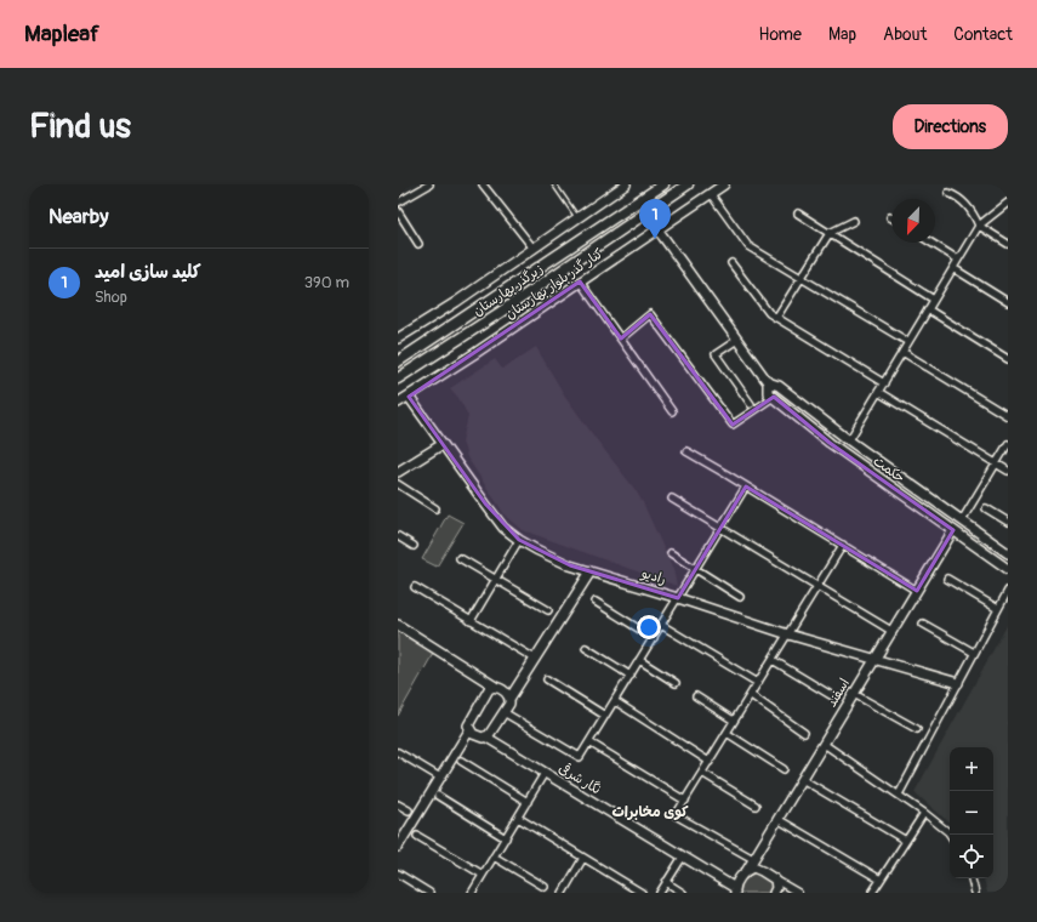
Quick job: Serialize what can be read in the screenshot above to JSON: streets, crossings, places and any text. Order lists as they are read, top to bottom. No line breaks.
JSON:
{"streets":{"main road":["زیرگذر بهارستان"],"street":["کنار گذر بلوار بهارستان","حکمت","رادیو","اسفند","نگار شرقی"]},"crossings":[["کنار گذر بلوار بهارستان","حکمت"],["کنار گذر بلوار بهارستان","رادیو"],["حکمت","اسفند"],["رادیو","اسفند"],["اسفند","نگار شرقی"]],"districts":["کوی مخابرات"],"north":"bottom left","page":{"header":"Mapleaf","nav":["Home","Map","About","Contact"],"buttons":"Directions","title":"Find us","heading":"Nearby","pins":"1","list":[{"mark":"1","name":"کلید سازی امید","note":"Shop","value":"390 m"}],"map_buttons":["+","−"]}}
